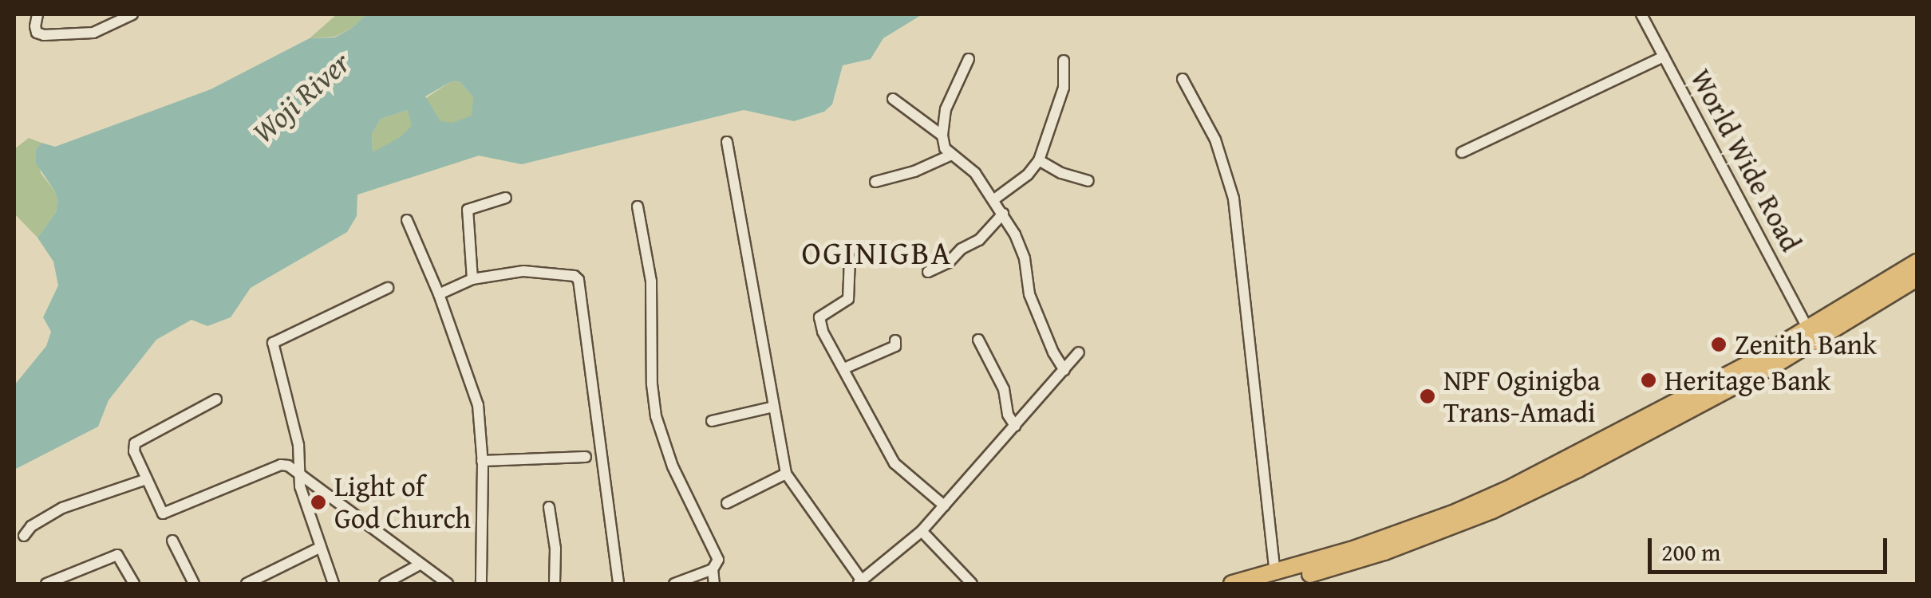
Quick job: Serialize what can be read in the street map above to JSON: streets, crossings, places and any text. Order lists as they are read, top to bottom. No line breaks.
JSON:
{"streets":{"street":["World Wide Road"]},"districts":["OGINIGBA"],"water":["Woji River"],"places":["Zenith Bank","Heritage Bank","NPF Oginigba Trans-Amadi","Light of God Church"],"scale_bar":"200 m"}
